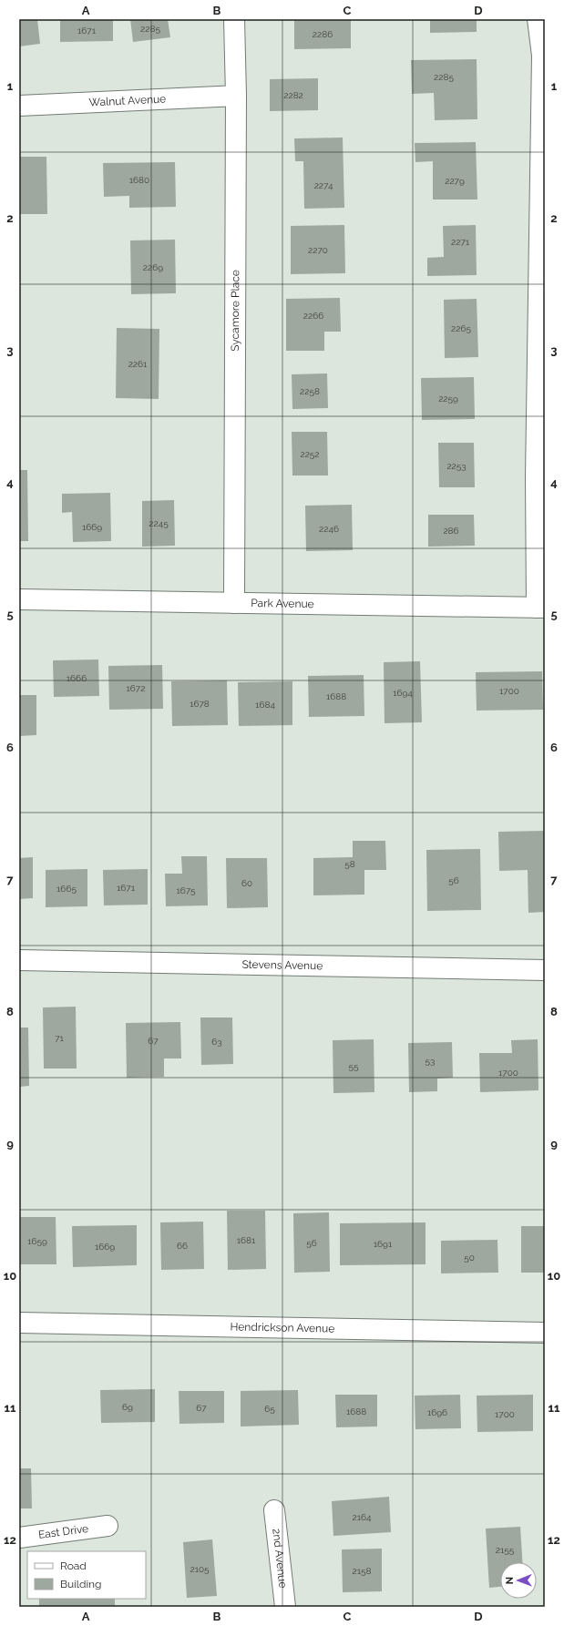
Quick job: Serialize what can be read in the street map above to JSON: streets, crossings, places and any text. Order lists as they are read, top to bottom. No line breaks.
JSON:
{"streets":{"street":["Walnut Avenue","Sycamore Place","Park Avenue","Stevens Avenue","Hendrickson Avenue","East Drive","2nd Avenue"]},"crossings":[["Walnut Avenue","Sycamore Place"],["Sycamore Place","Park Avenue"]],"house_numbers":["2285","1671","2286","2285","2282","1680","2279","2274","2271","2270","2269","2266","2265","2261","2258","2259","2252","2253","2245","1669","2246","286","1666","1672","1700","1694","1688","1678","1684","58","56","60","1671","1665","1675","71","67","63","53","55","1700","1681","1659","56","1691","66","1669","50","69","67","65","1688","1696","1700","2164","2155","2105","2158"],"legend":["Road","Building"],"north":"left","grid":{"columns":["A","B","C","D"],"rows":["1","2","3","4","5","6","7","8","9","10","11","12"]}}
